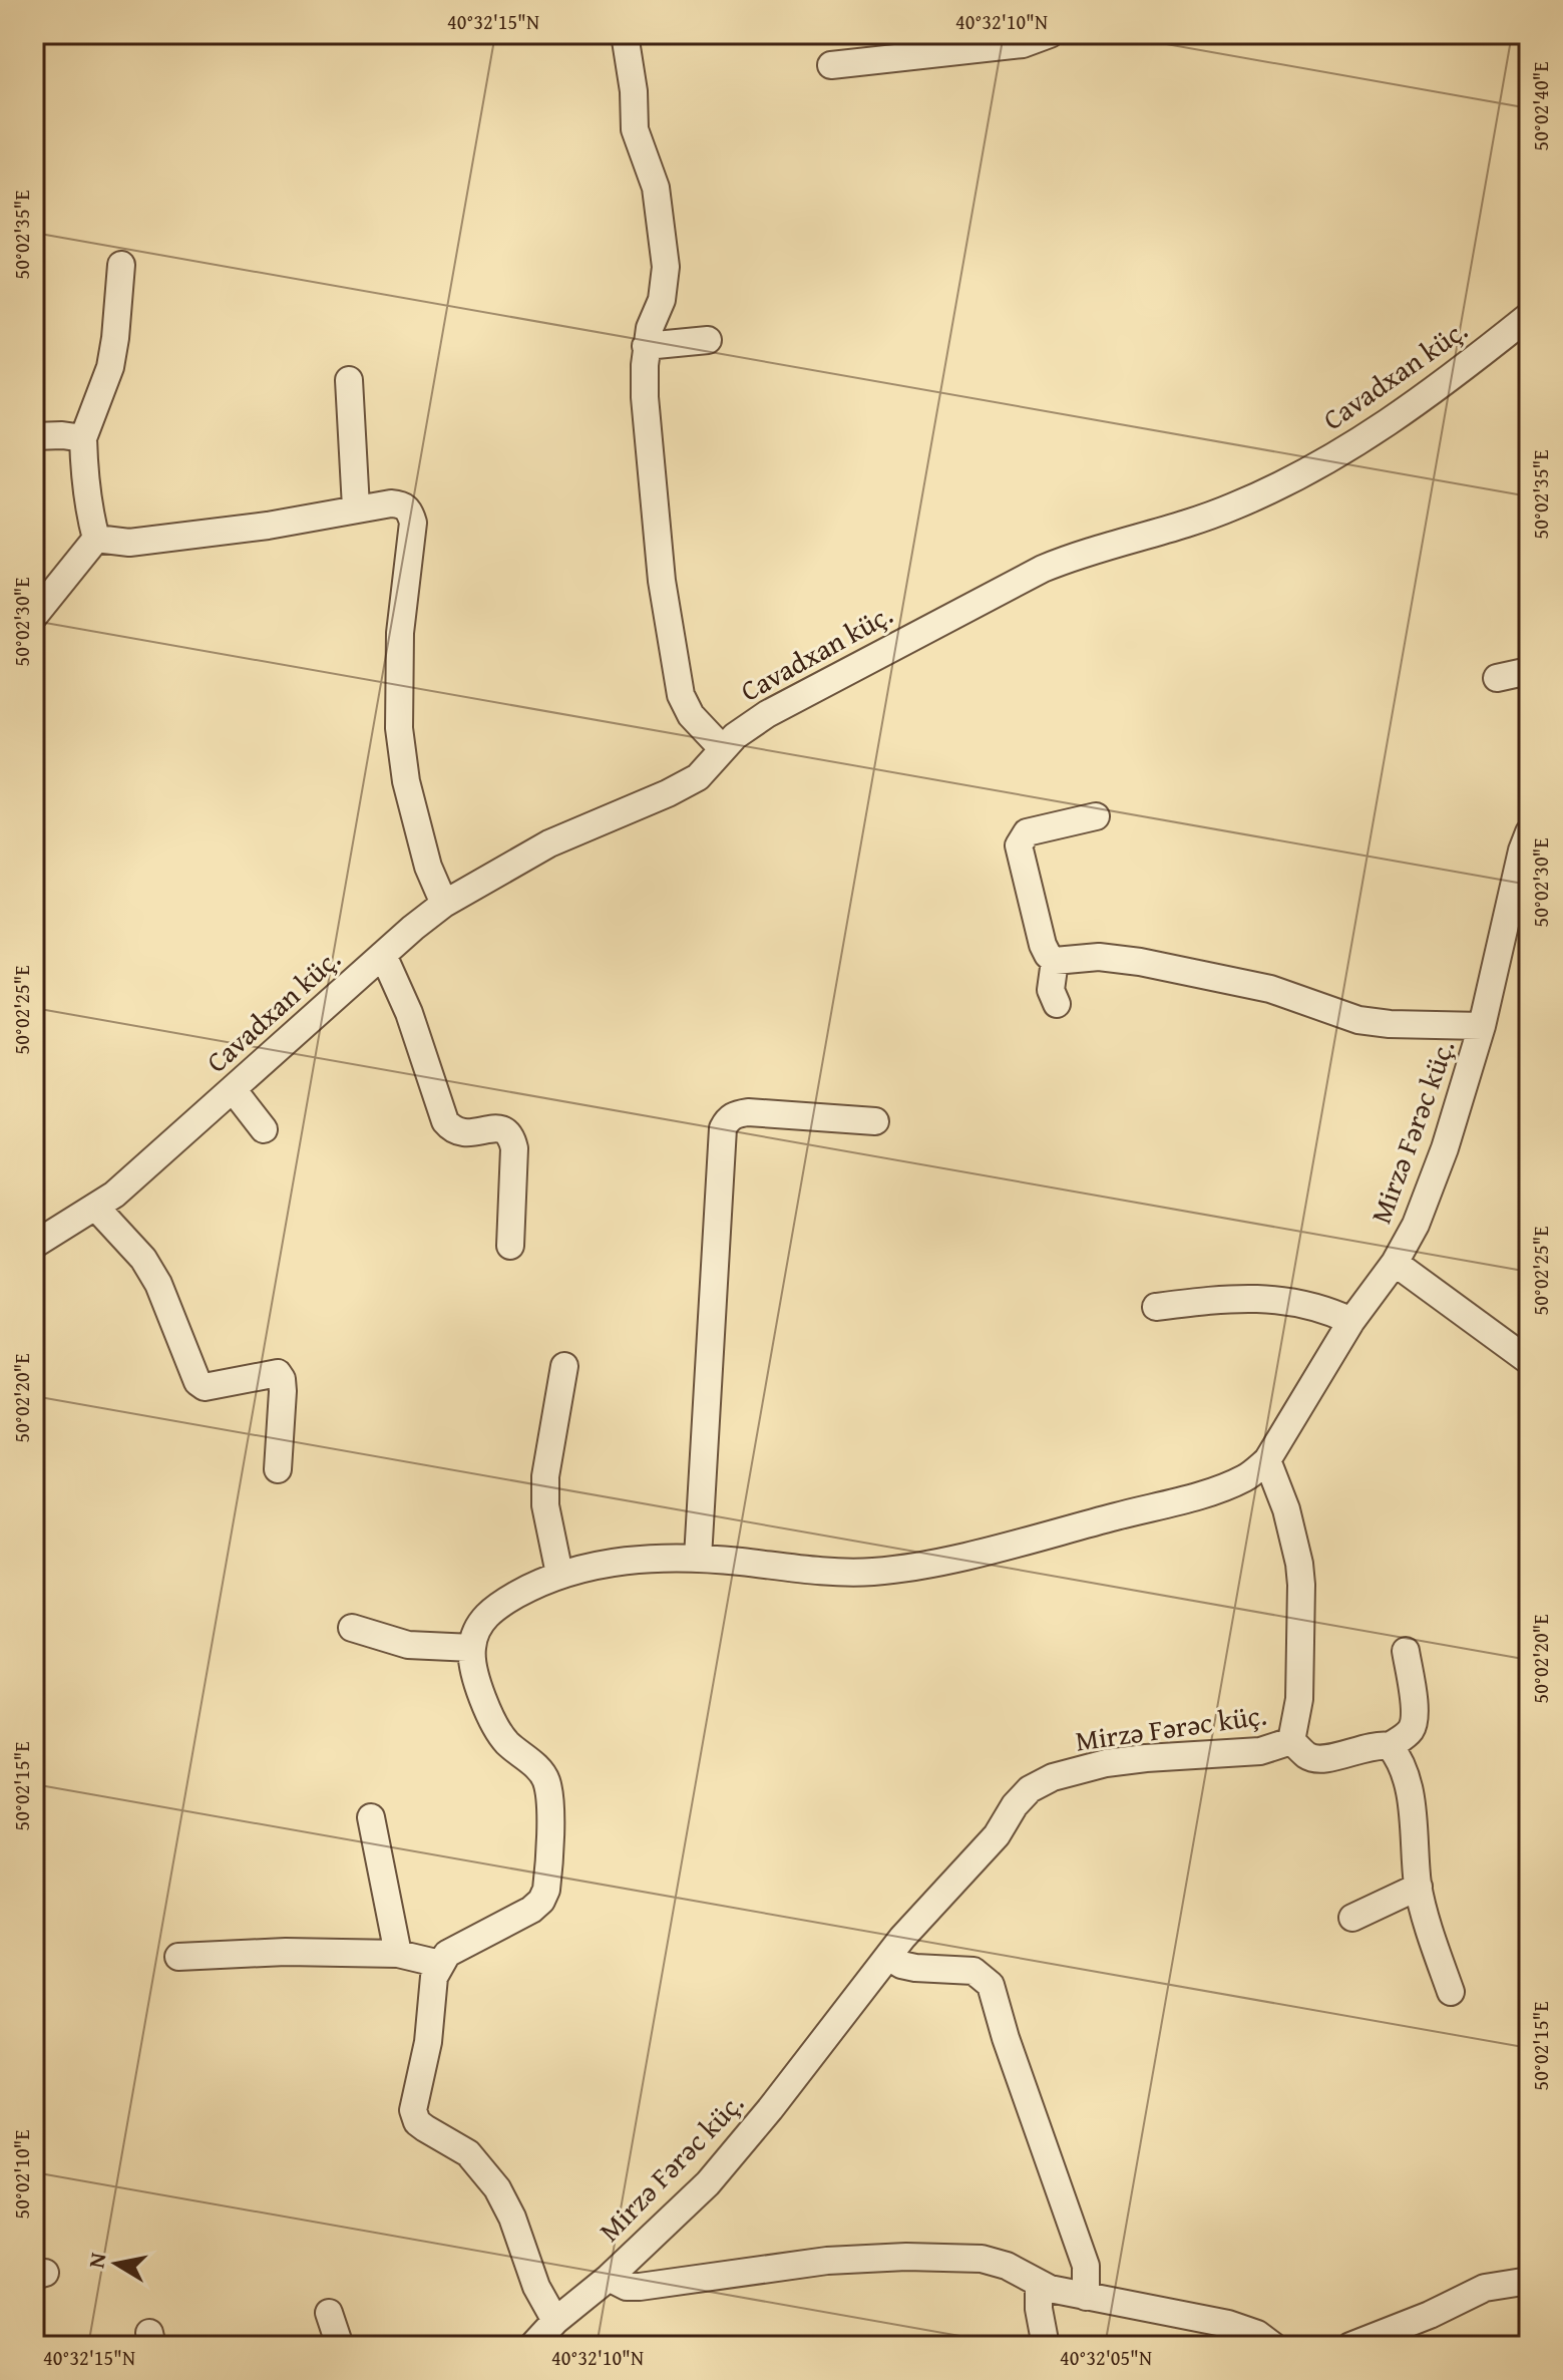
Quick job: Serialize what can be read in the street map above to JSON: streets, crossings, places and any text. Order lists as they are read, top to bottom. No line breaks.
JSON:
{"streets":{"street":["Cavadxan küç.","Mirzə Fərəc küç."]},"north":"left","coordinates":["40°32'15\"N","40°32'10\"N","50°02'40\"E","50°02'35\"E","50°02'30\"E","50°02'25\"E","50°02'20\"E","50°02'15\"E","50°02'10\"E","40°32'05\"N"]}
